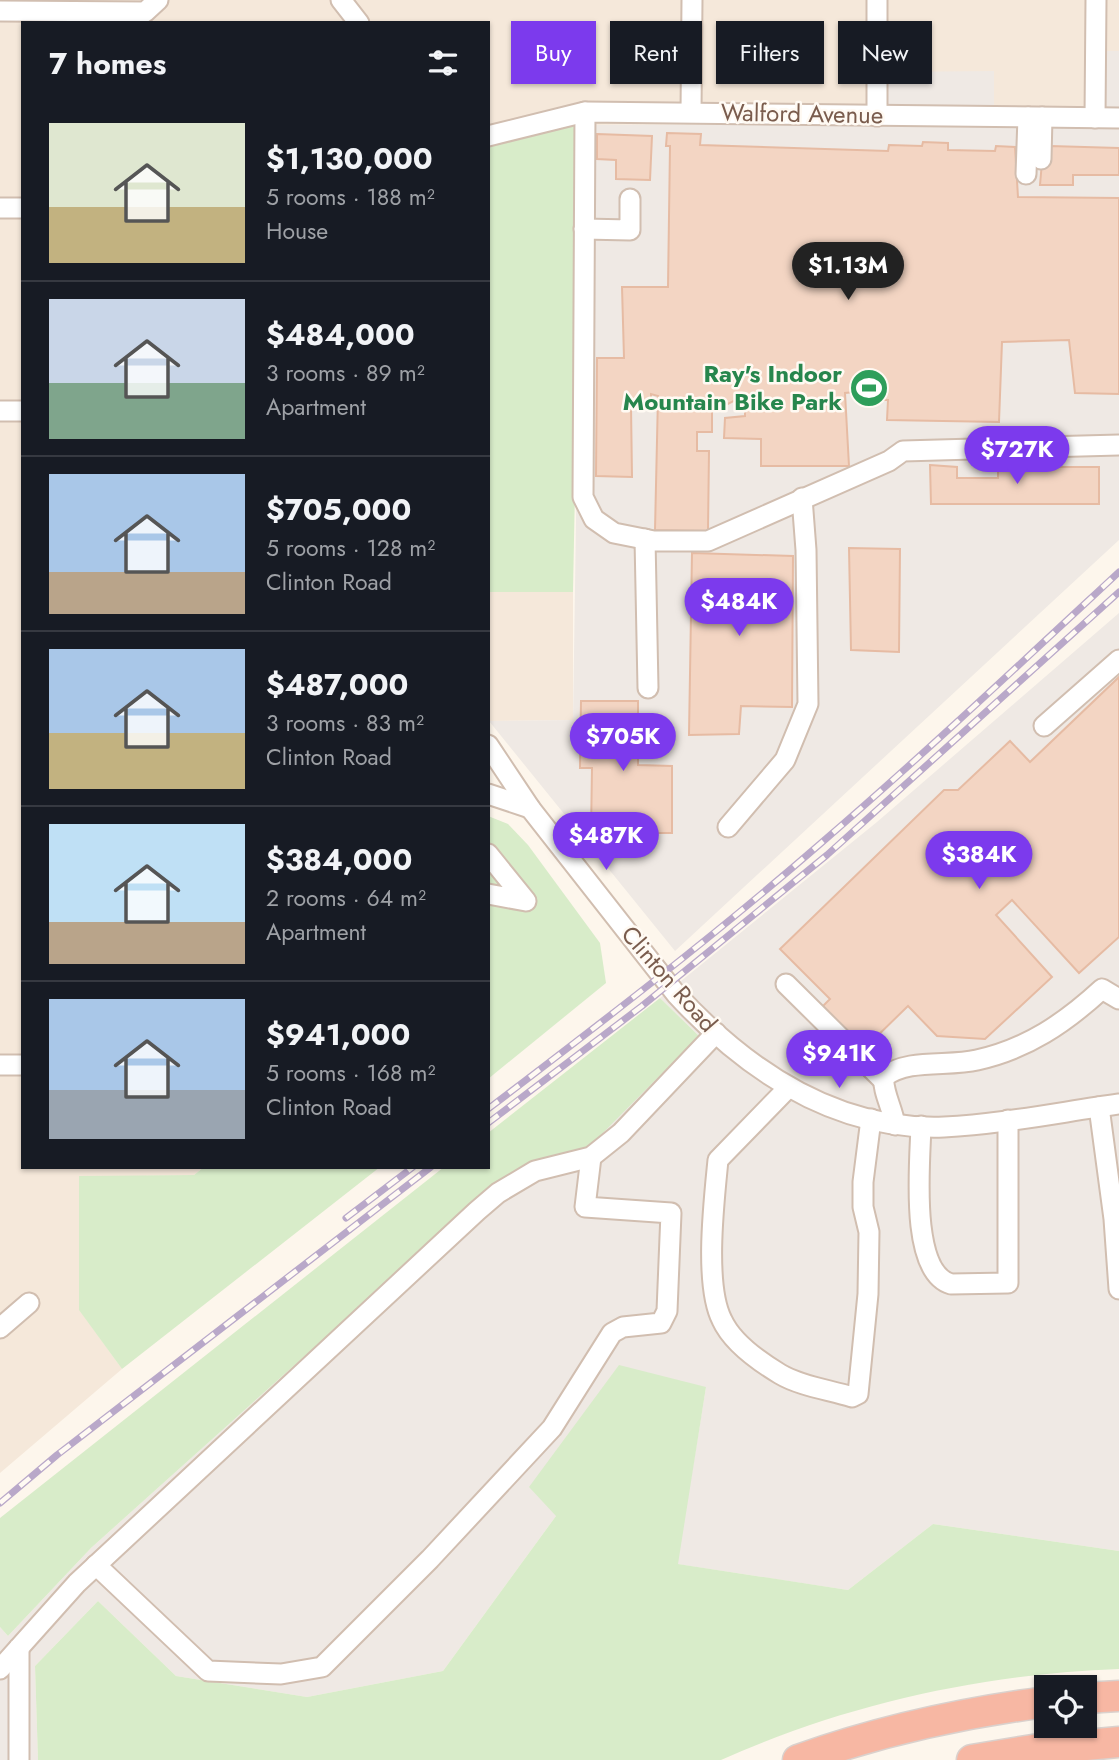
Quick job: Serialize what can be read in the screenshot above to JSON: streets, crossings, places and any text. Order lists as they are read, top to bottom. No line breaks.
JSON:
{"streets":{"street":["Walford Avenue","Clinton Road"]},"places":{"sports":["Ray's Indoor Mountain Bike Park"]},"page":{"chip":["Buy","Rent","Filters","New"],"heading":"7 homes","list":[{"name":"$1,130,000","note":"5 rooms · 188 m² · House"},{"name":"$484,000","note":"3 rooms · 89 m² · Apartment"},{"name":"$705,000","note":"5 rooms · 128 m² · Clinton Road"},{"name":"$487,000","note":"3 rooms · 83 m² · Clinton Road"},{"name":"$384,000","note":"2 rooms · 64 m² · Apartment"},{"name":"$941,000","note":"5 rooms · 168 m² · Clinton Road"}],"price":["$1.13M","$727K","$484K","$705K","$487K","$384K","$941K"]}}
